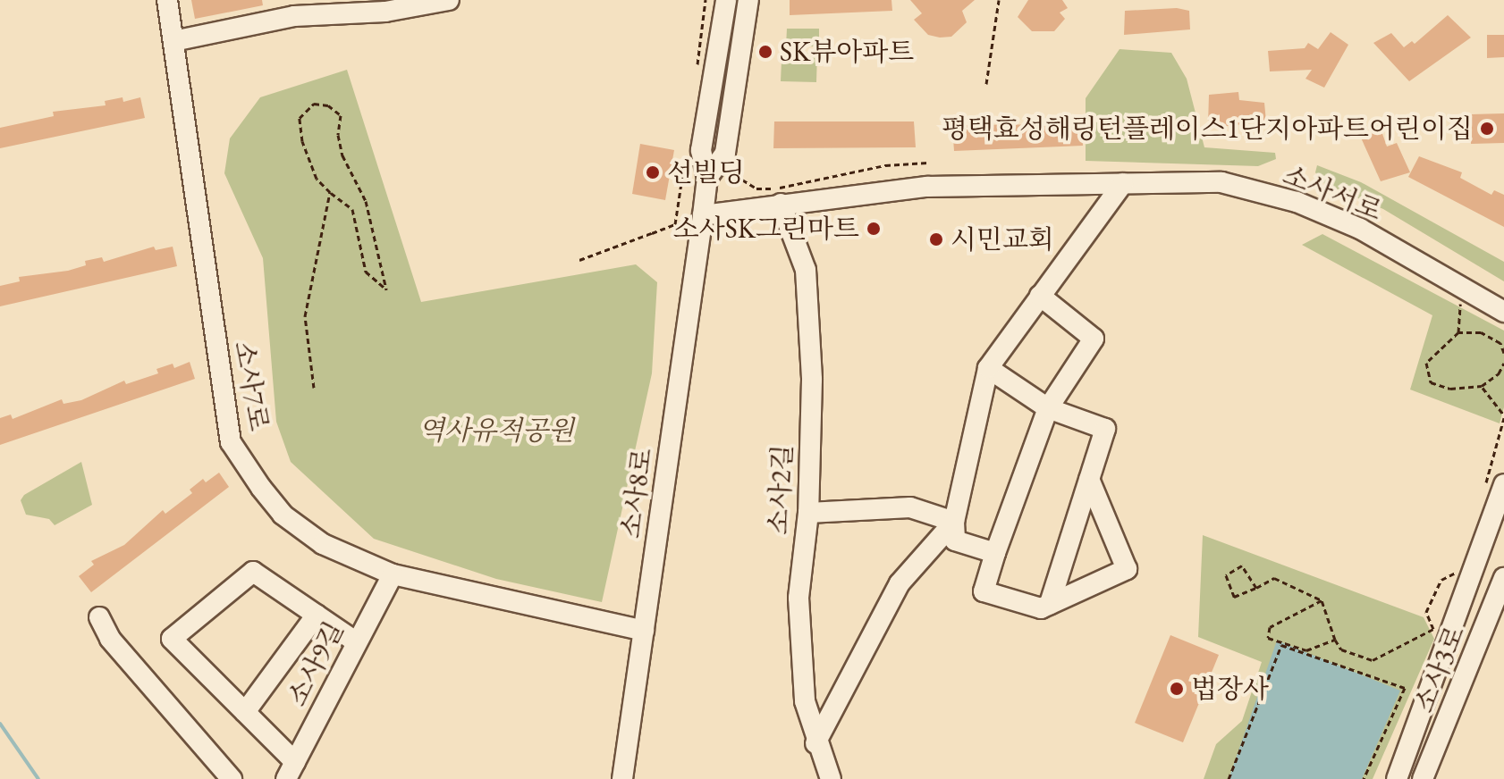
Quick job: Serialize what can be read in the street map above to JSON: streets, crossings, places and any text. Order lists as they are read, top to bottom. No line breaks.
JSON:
{"streets":{"street":["소사서로","소사7로","소사2길","소사8로","소사9길","소사3로"]},"crossings":[["소사7로","소사8로"],["소사7로","소사9길"]],"parks":["역사유적공원"],"places":["SK뷰아파트","평택효성해링턴플레이스1단지아파트어린이집","선빌딩","소사SK그린마트","시민교회","법장사"]}
